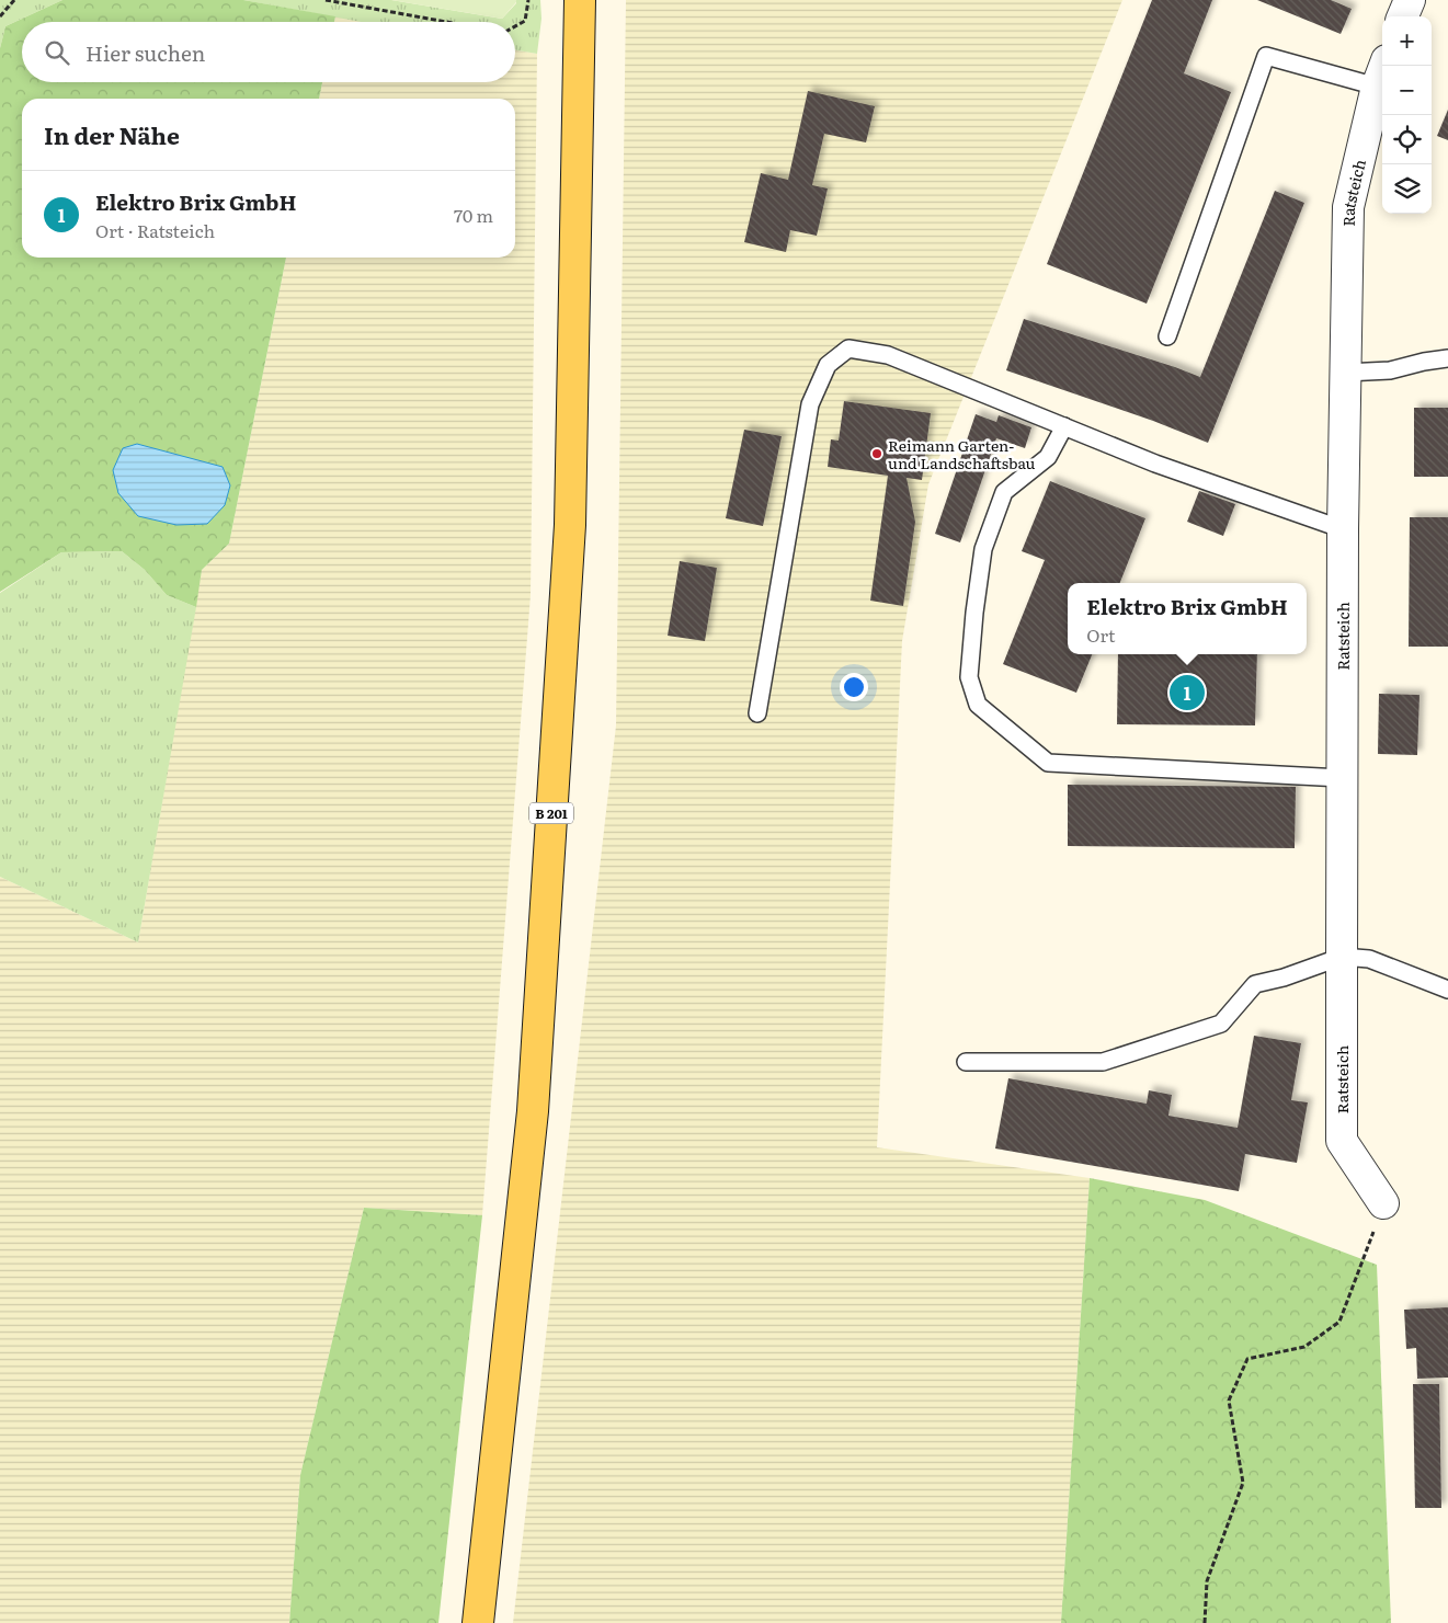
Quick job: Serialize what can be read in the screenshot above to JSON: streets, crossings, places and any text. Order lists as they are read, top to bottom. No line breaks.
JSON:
{"streets":{"main road":["B 201"],"street":["Ratsteich"]},"places":["Reimann Garten- und Landschaftsbau"],"page":{"map_buttons":["+","−"],"search":"Hier suchen","heading":"In der Nähe","list":[{"mark":"1","name":"Elektro Brix GmbH","note":"Ort · Ratsteich","value":"70 m"}],"popup":["Elektro Brix GmbH","Ort"],"pins":"1"}}
